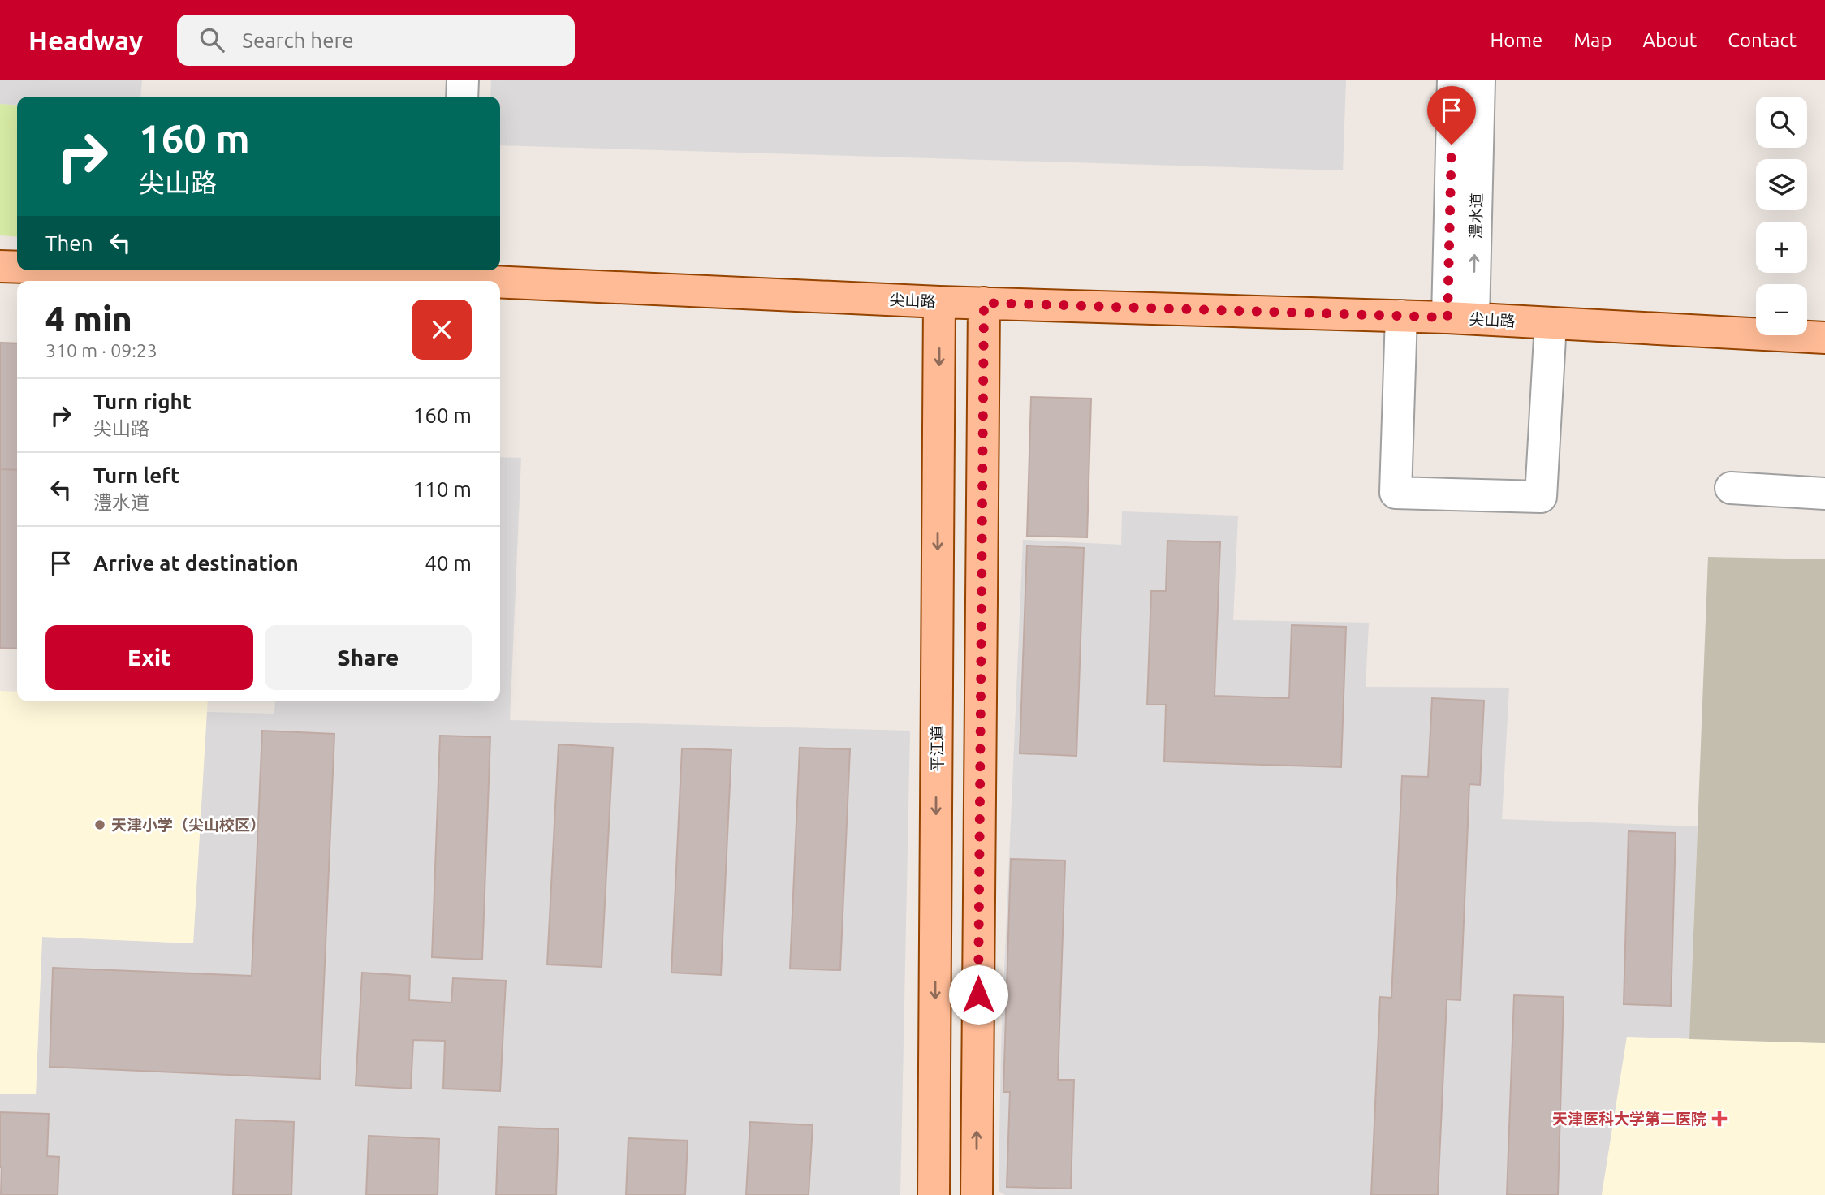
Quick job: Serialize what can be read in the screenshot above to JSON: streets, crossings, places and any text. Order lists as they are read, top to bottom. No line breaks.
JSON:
{"streets":{"main road":["尖山路","平江道"],"street":["澧水道"]},"crossings":[["澧水道","尖山路"],["尖山路","平江道"]],"places":{"other":["天津小学（尖山校区）"],"health":["天津医科大学第二医院"]},"page":{"header":"Headway","search":"Search here","nav":["Home","Map","About","Contact"],"map_buttons":["+","−"],"turn":["160 m","尖山路"],"then":"Then","heading":["4 min","310 m · 09:23"],"list":[{"name":"Turn right","note":"尖山路","value":"160 m"},{"name":"Turn left","note":"澧水道","value":"110 m"},{"name":"Arrive at destination","value":"40 m"}],"buttons":["Exit","Share"]}}
